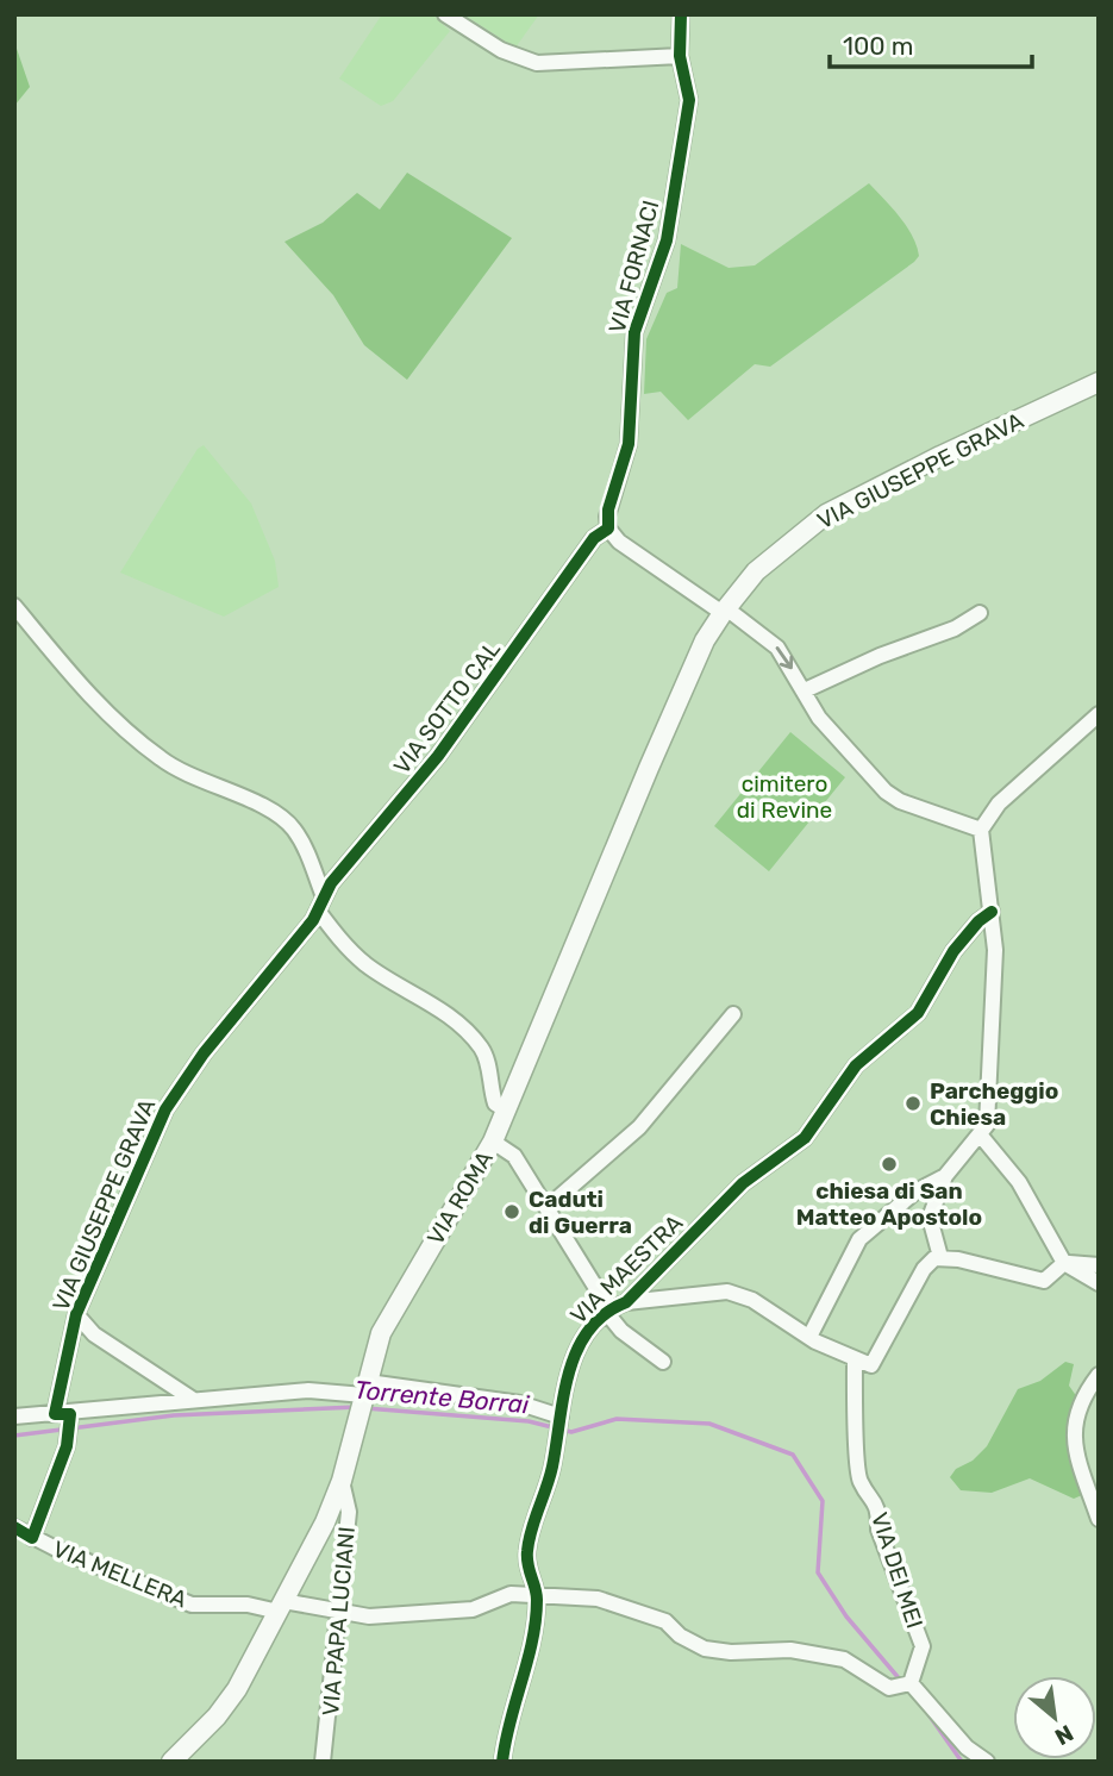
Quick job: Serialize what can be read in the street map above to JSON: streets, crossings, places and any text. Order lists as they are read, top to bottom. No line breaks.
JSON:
{"streets":{"main road":["VIA GIUSEPPE GRAVA","VIA ROMA"],"street":["VIA FORNACI","VIA SOTTO CAL","VIA MAESTRA","VIA DEI MEI","VIA MELLERA","VIA PAPA LUCIANI"]},"crossings":[["VIA FORNACI","VIA SOTTO CAL"],["VIA GIUSEPPE GRAVA","VIA SOTTO CAL"],["VIA GIUSEPPE GRAVA","VIA ROMA"],["VIA GIUSEPPE GRAVA","VIA MELLERA"],["VIA ROMA","VIA MELLERA"],["VIA ROMA","VIA PAPA LUCIANI"],["VIA MAESTRA","VIA MELLERA"],["VIA DEI MEI","VIA MELLERA"],["VIA MELLERA","VIA PAPA LUCIANI"]],"water":["Torrente Borrai"],"parks":["cimitero di Revine"],"places":["Parcheggio Chiesa","chiesa di San Matteo Apostolo","Caduti di Guerra"],"scale_bar":"100 m","north":"bottom right"}
